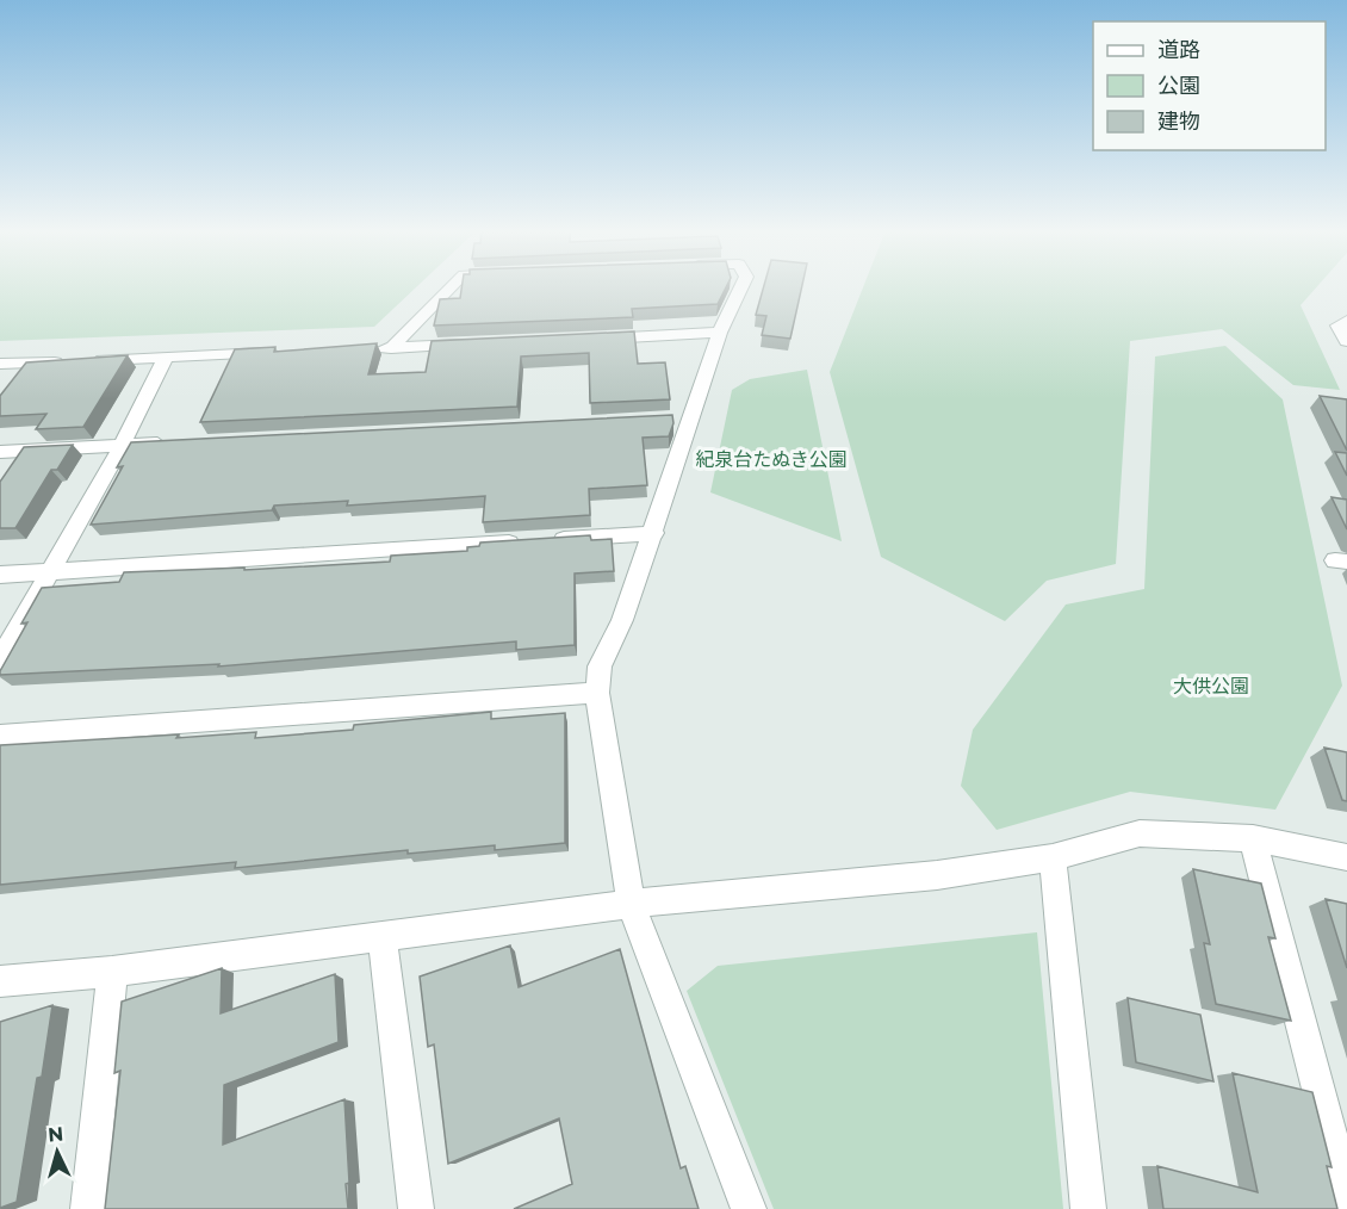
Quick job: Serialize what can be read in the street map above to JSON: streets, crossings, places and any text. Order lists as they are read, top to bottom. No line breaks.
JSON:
{"parks":["紀泉台たぬき公園","大供公園"],"legend":["道路","公園","建物"],"north":"top"}
